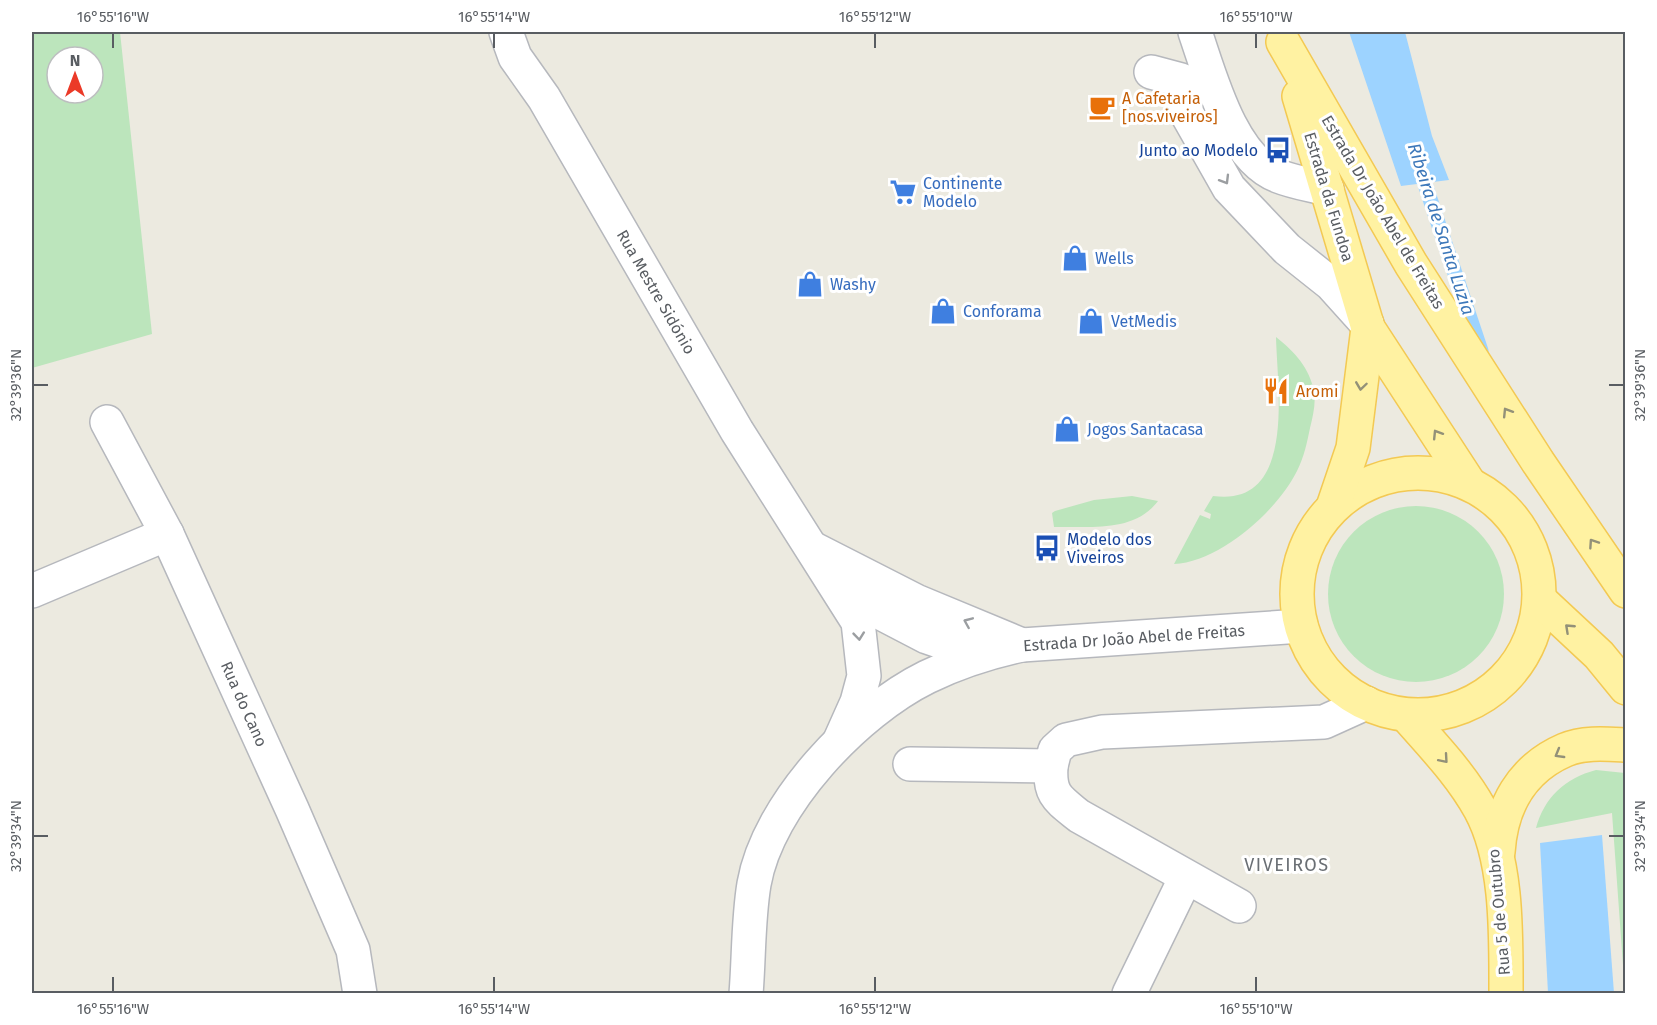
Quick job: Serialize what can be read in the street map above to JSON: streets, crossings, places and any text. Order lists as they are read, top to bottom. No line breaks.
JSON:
{"streets":{"main road":["Estrada da Fundoa","Estrada Dr João Abel de Freitas","Rua 5 de Outubro"],"street":["Rua Mestre Sidónio","Rua do Cano"]},"crossings":[["Estrada da Fundoa","Estrada Dr João Abel de Freitas"],["Estrada Dr João Abel de Freitas","Rua Mestre Sidónio"]],"districts":["VIVEIROS"],"water":["Ribeira de Santa Luzia"],"places":{"cafe":["A Cafetaria [nos.viveiros]"],"bus stop":["Junto ao Modelo","Modelo dos Viveiros"],"supermarket":["Continente Modelo"],"shop":["Wells","Washy","Conforama","VetMedis","Jogos Santacasa"],"restaurant":["Aromi"]},"north":"top","coordinates":["16°55'16\"W","16°55'14\"W","16°55'12\"W","16°55'10\"W","32°39'36\"N","32°39'34\"N"]}
